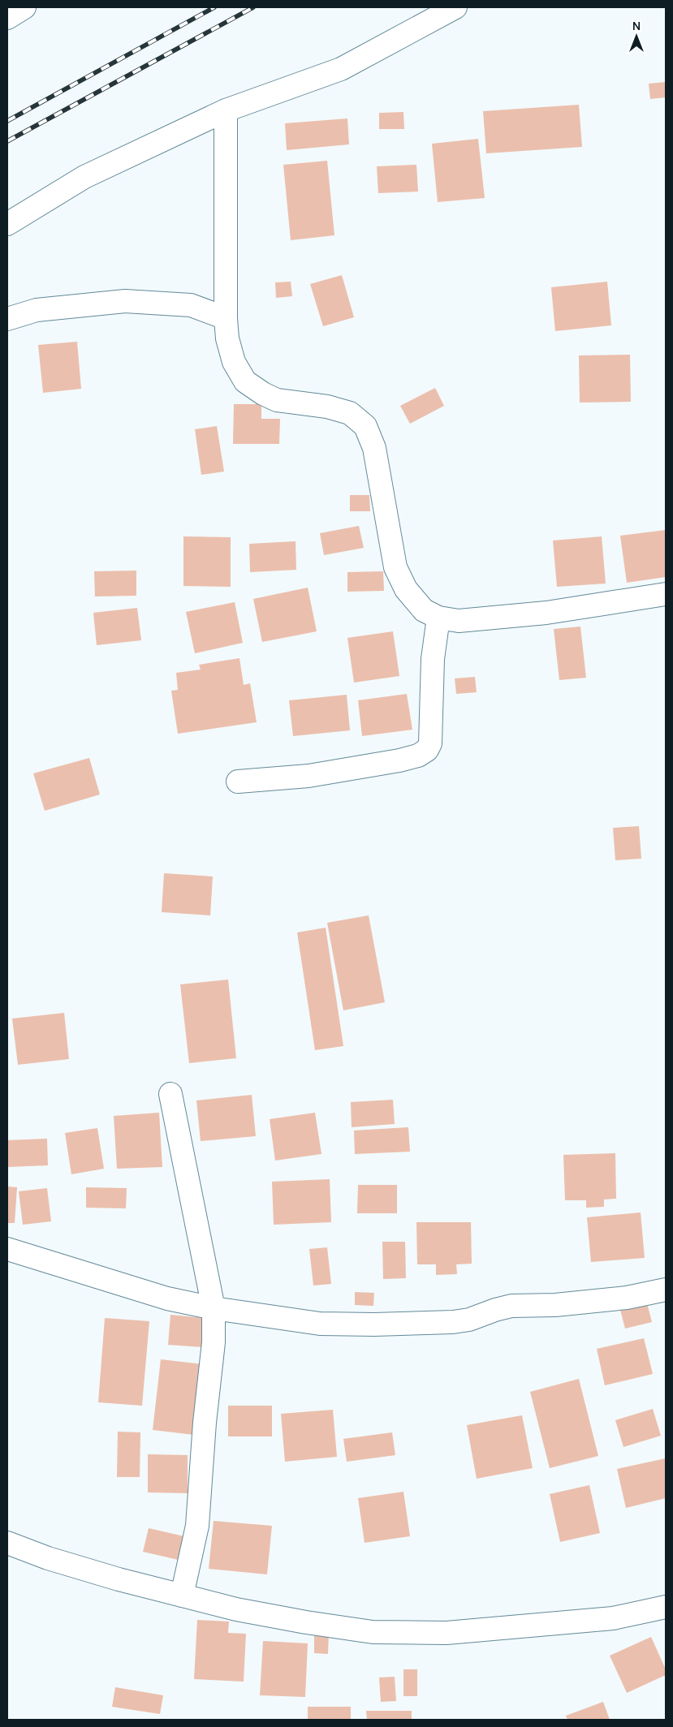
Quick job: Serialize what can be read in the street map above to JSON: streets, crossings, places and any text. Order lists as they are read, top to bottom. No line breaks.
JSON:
{"north":"top"}
